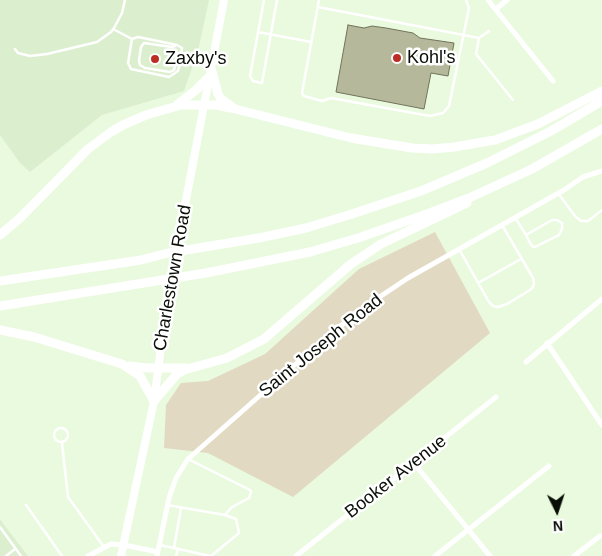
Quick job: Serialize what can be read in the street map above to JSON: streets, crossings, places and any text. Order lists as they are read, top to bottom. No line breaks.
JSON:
{"streets":{"main road":["Charlestown Road"],"street":["Saint Joseph Road","Booker Avenue"]},"places":["Kohl's","Zaxby's"],"north":"bottom"}
